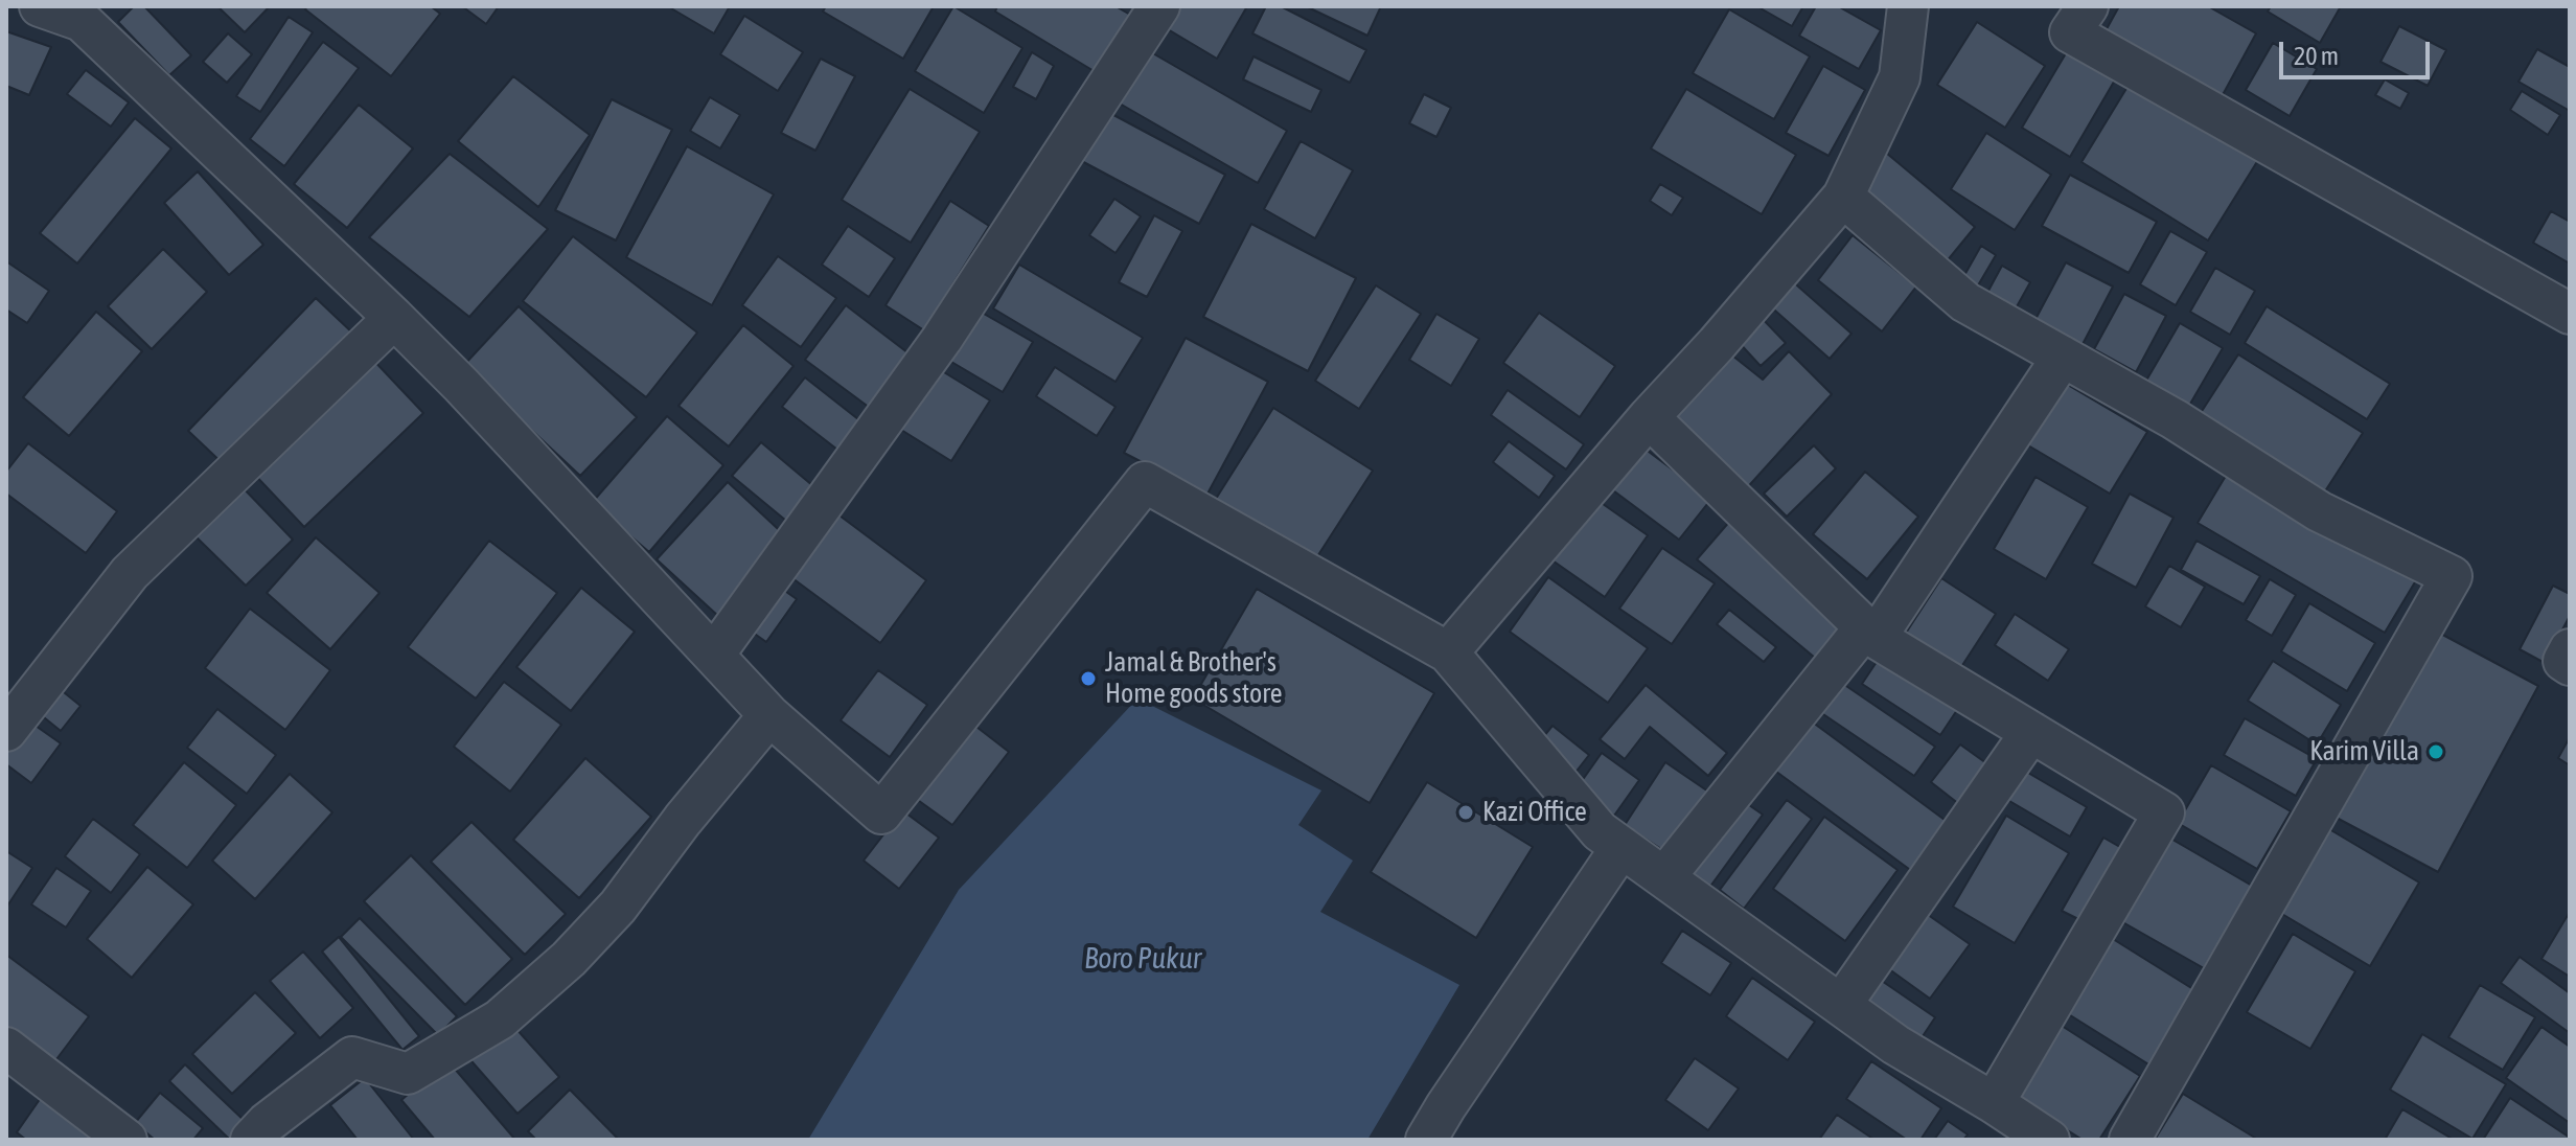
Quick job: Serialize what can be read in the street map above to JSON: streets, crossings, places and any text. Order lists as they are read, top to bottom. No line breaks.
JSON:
{"water":["Boro Pukur"],"places":["Jamal & Brother's Home goods store","Karim Villa","Kazi Office"],"scale_bar":"20 m"}
